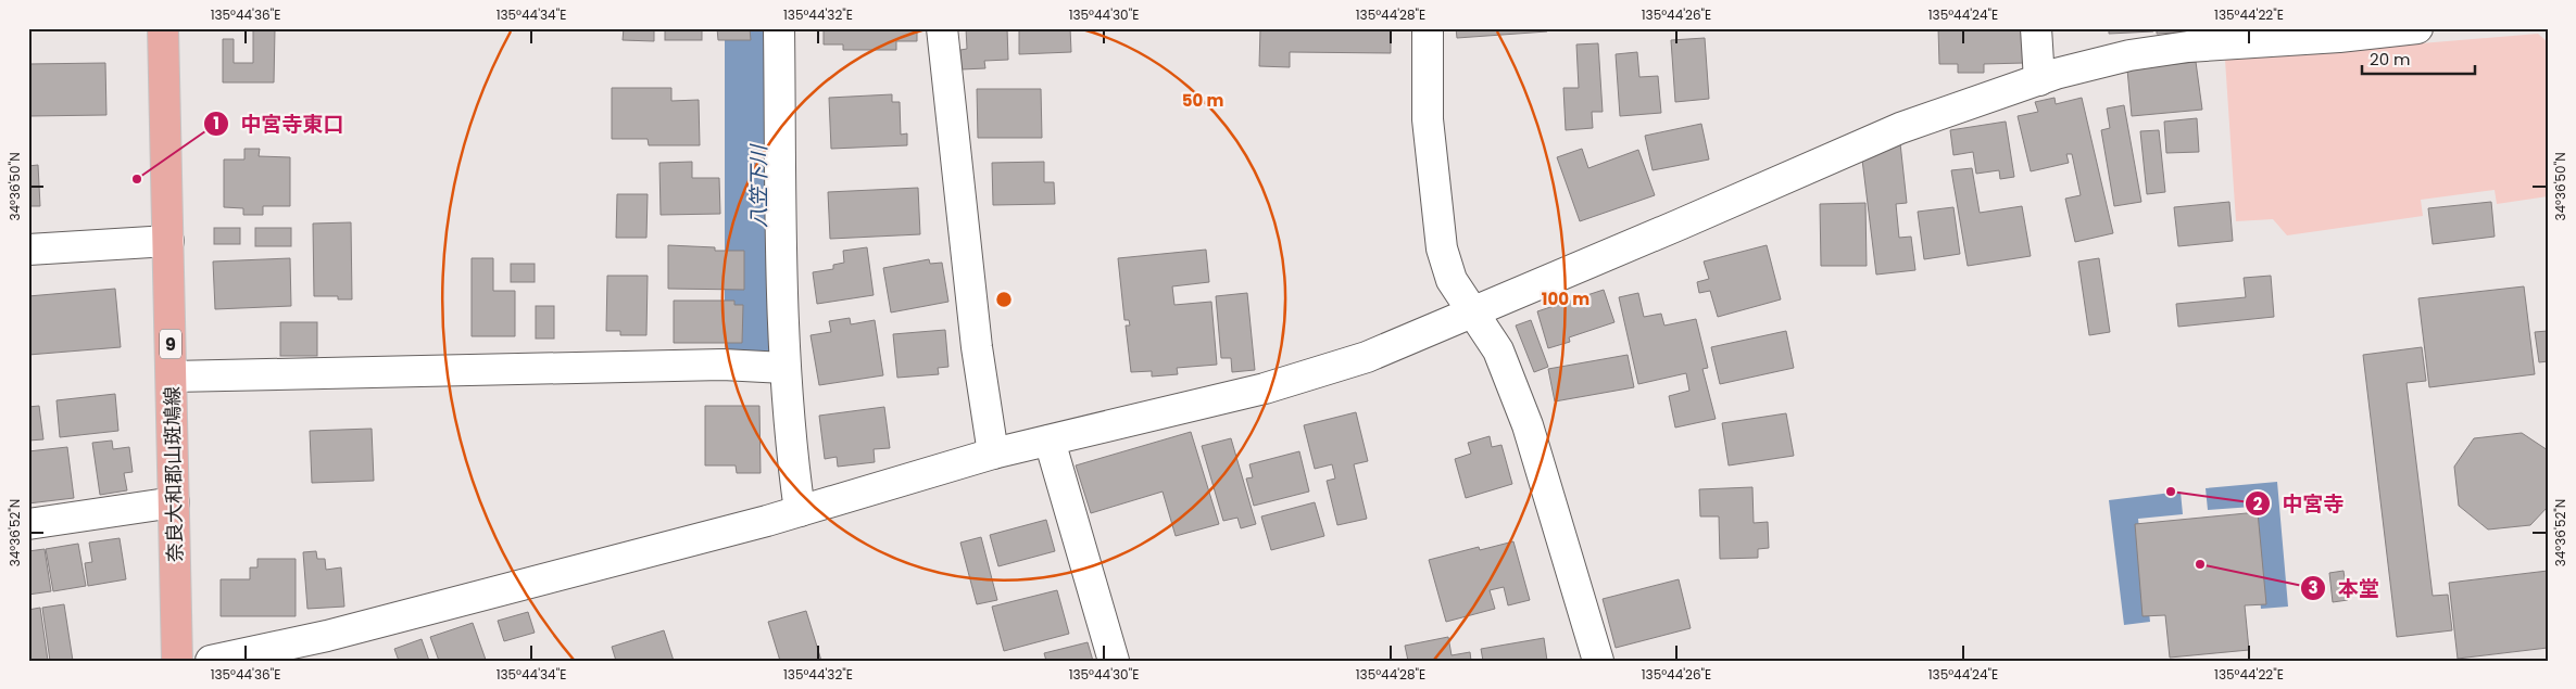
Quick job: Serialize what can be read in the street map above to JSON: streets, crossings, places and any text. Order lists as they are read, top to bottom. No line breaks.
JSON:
{"streets":{"main road":["9","奈良大和郡山斑鳩線"]},"water":["八笠下川"],"places":["中宮寺東口","中宮寺","本堂"],"scale_bar":"20 m","coordinates":["135°44'36\"E","135°44'34\"E","135°44'32\"E","135°44'30\"E","135°44'28\"E","135°44'26\"E","135°44'24\"E","135°44'22\"E","34°36'50\"N","34°36'52\"N"],"rings":["50 m","100 m"]}
